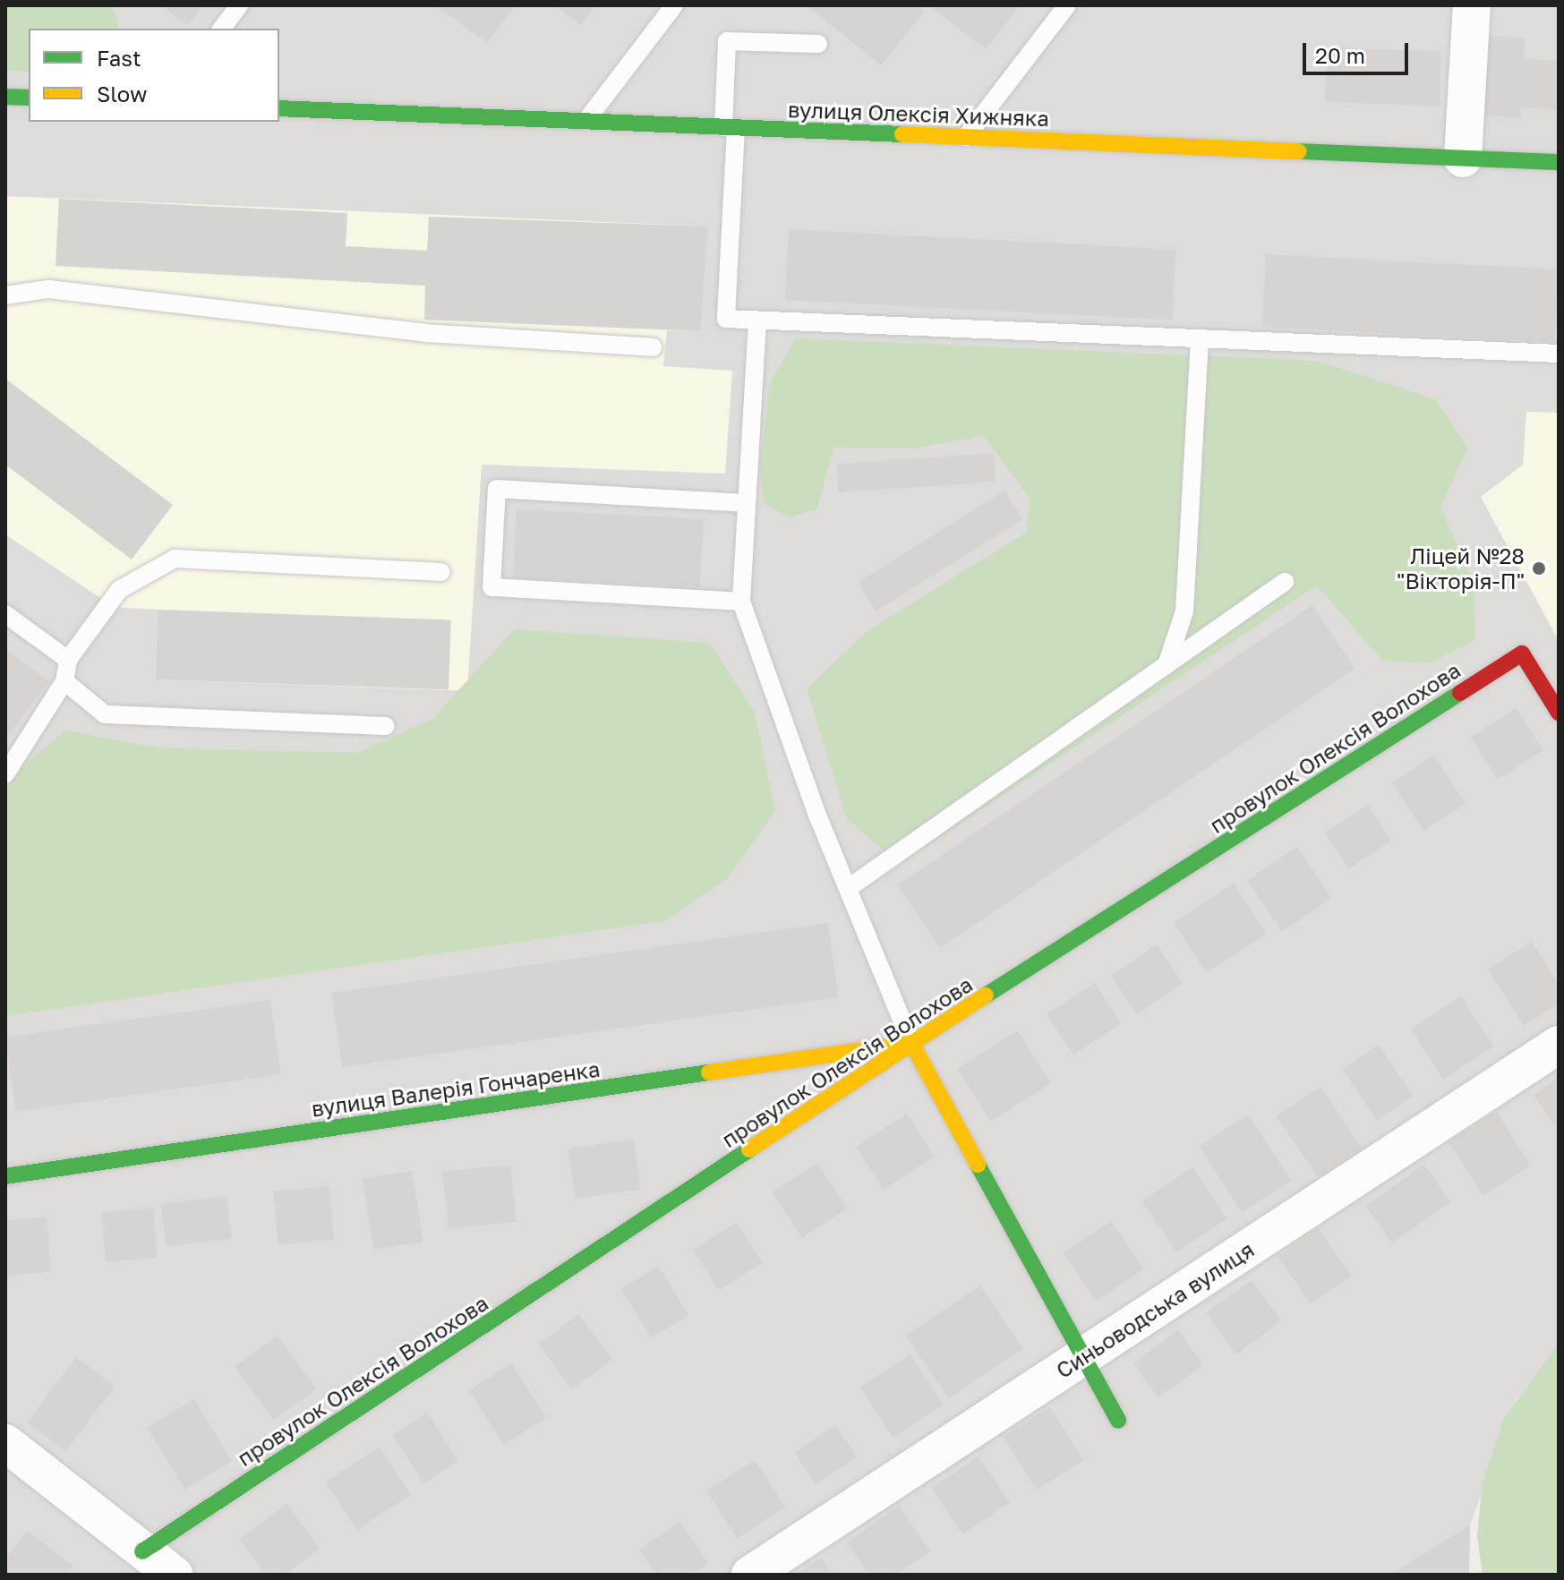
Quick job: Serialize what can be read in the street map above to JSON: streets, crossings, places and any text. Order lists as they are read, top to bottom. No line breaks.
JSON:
{"streets":{"street":["вулиця Олексія Хижняка","провулок Олексія Волохова","вулиця Валерія Гончаренка","Синьоводська вулиця"]},"crossings":[["провулок Олексія Волохова","вулиця Валерія Гончаренка"]],"places":["Ліцей №28 \"Вікторія-П\""],"legend":["Fast","Slow"],"scale_bar":"20 m"}
